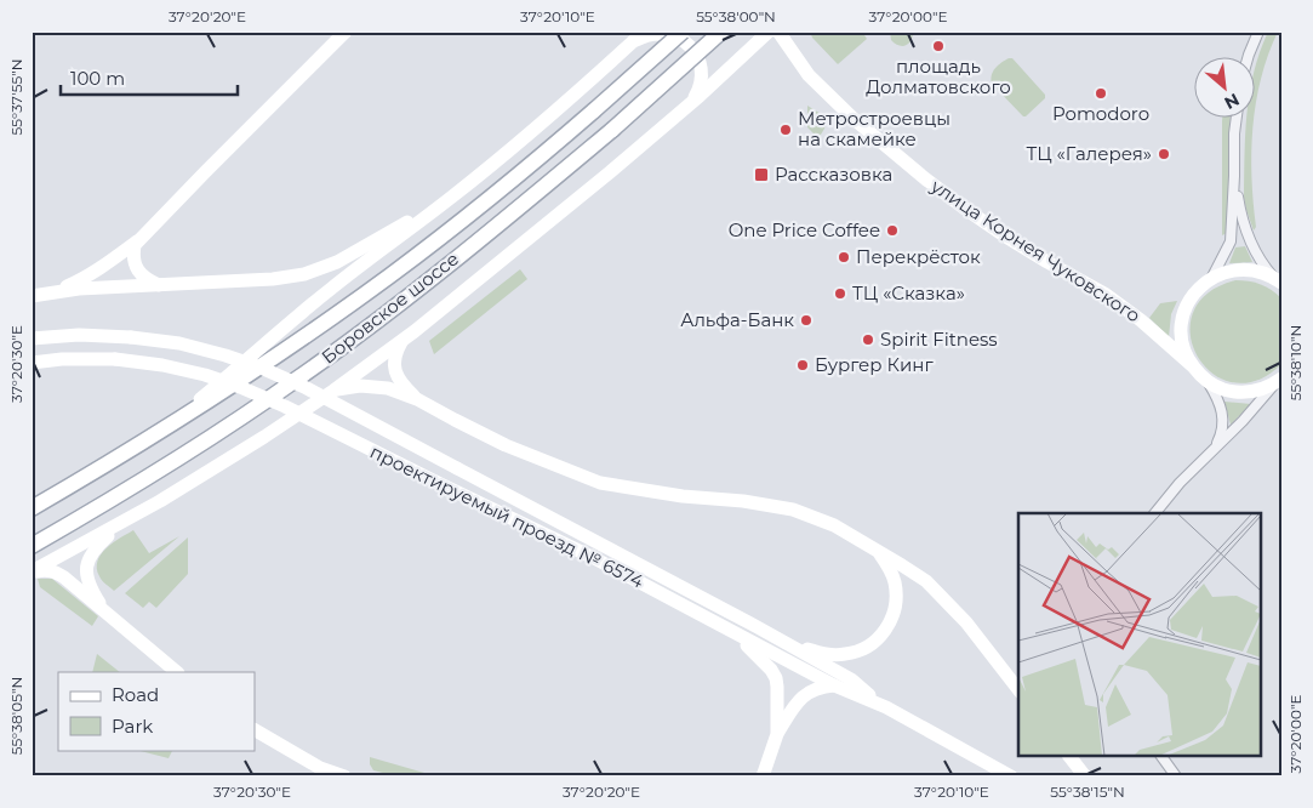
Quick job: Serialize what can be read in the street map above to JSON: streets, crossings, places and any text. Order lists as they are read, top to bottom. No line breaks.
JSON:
{"streets":{"main road":["улица Корнея Чуковского","Боровское шоссе","проектируемый проезд № 6574"]},"places":{"other":["площадь Долматовского","Pomodoro","Метростроевцы на скамейке","ТЦ «Галерея»","One Price Coffee","Перекрёсток","ТЦ «Сказка»","Альфа-Банк","Spirit Fitness","Бургер Кинг"],"transit":["Рассказовка"]},"legend":["Road","Park"],"scale_bar":"100 m","north":"bottom right","coordinates":["37°20'20\"E","37°20'10\"E","55°38'00\"N","37°20'00\"E","55°37'55\"N","55°38'10\"N","37°20'30\"E","55°38'05\"N","55°38'15\"N"]}
